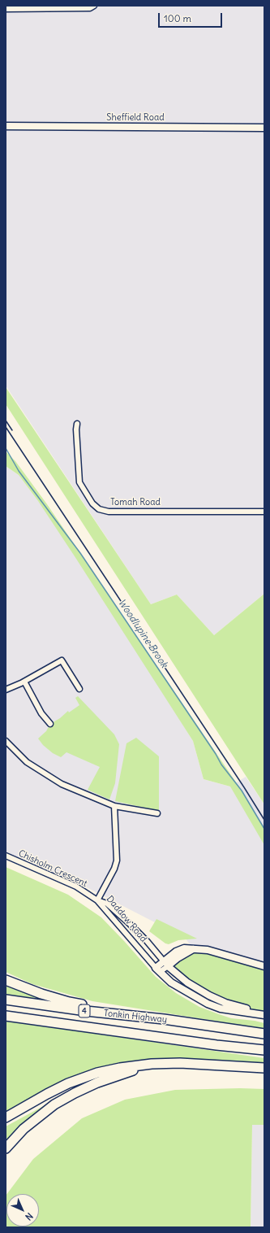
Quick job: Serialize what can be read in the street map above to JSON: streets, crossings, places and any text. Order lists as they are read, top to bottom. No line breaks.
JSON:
{"streets":{"highway":["4","Tonkin Highway"],"main road":["Sheffield Road","Daddow Road"],"street":["Tomah Road","Chisholm Crescent"]},"crossings":[["Chisholm Crescent","Daddow Road"]],"water":["Woodlupine Brook"],"scale_bar":"100 m","north":"bottom right"}
